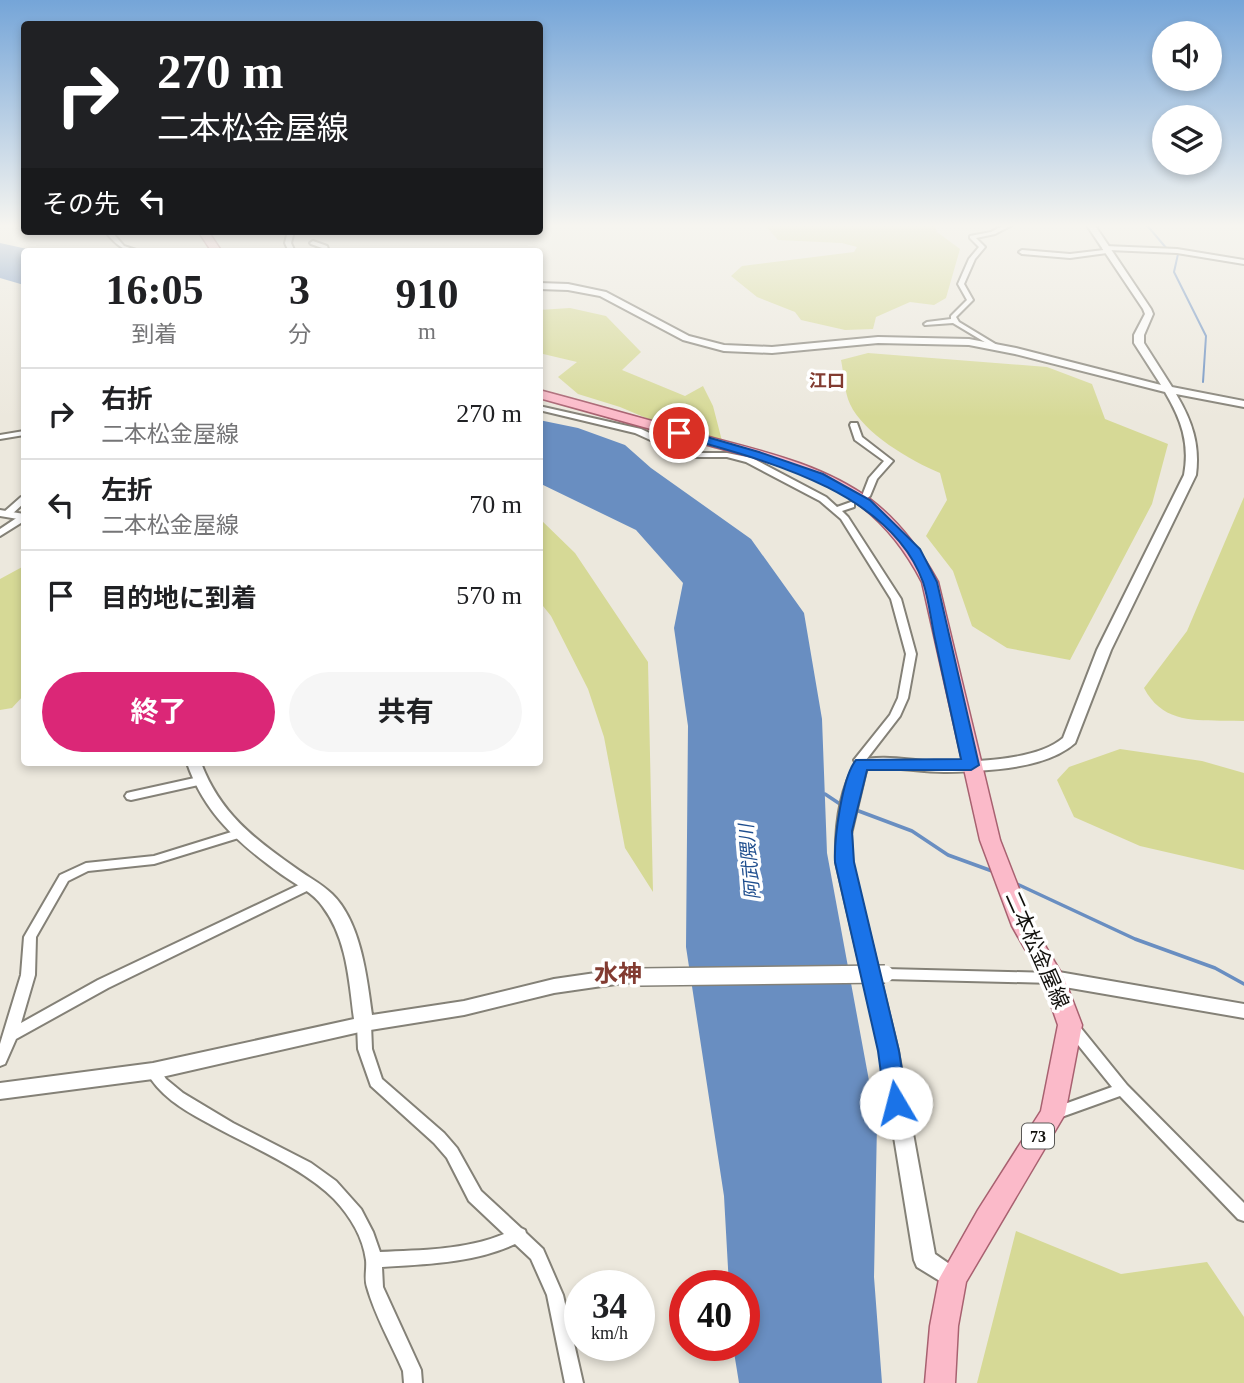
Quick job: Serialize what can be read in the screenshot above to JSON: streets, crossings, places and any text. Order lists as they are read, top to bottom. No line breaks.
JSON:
{"streets":{"main road":["二本松金屋線","73"]},"districts":["江口","水神"],"water":["阿武隈川"],"page":{"turn":["270 m","二本松金屋線"],"then":"その先","eta":["16:05","到着","3","分","910","m"],"list":[{"name":"右折","note":"二本松金屋線","value":"270 m"},{"name":"左折","note":"二本松金屋線","value":"70 m"},{"name":"目的地に到着","value":"570 m"}],"buttons":["終了","共有"],"speed":"34 km/h","limit":"40"}}
